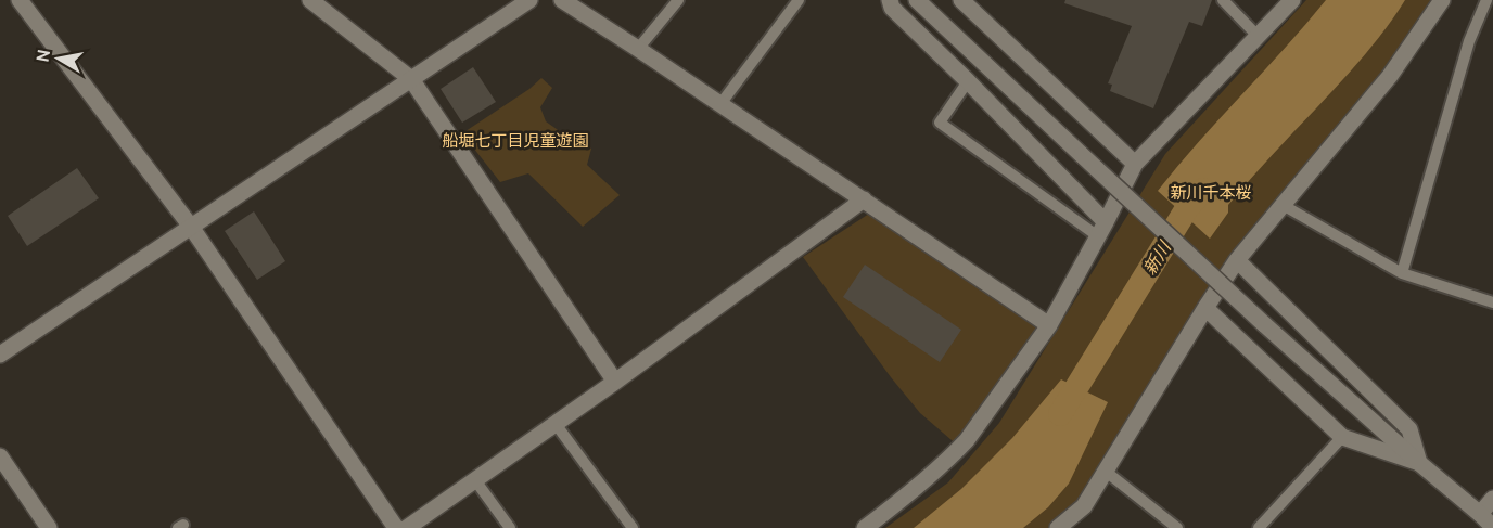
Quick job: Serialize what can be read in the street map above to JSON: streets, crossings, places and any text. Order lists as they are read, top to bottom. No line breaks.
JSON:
{"water":["新川"],"parks":["船堀七丁目児童遊園","新川千本桜"],"north":"left"}
